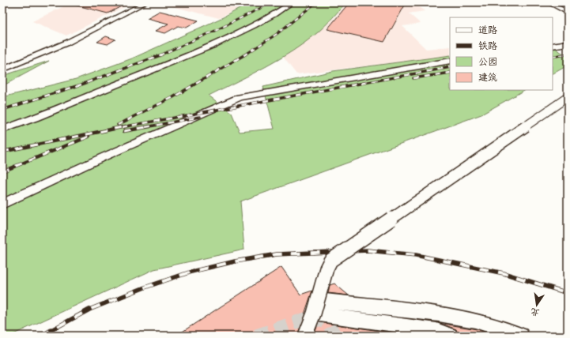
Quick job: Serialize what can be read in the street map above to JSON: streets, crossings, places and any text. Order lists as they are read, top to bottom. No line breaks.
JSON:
{"legend":["道路","铁路","公园","建筑"],"north":"bottom"}
